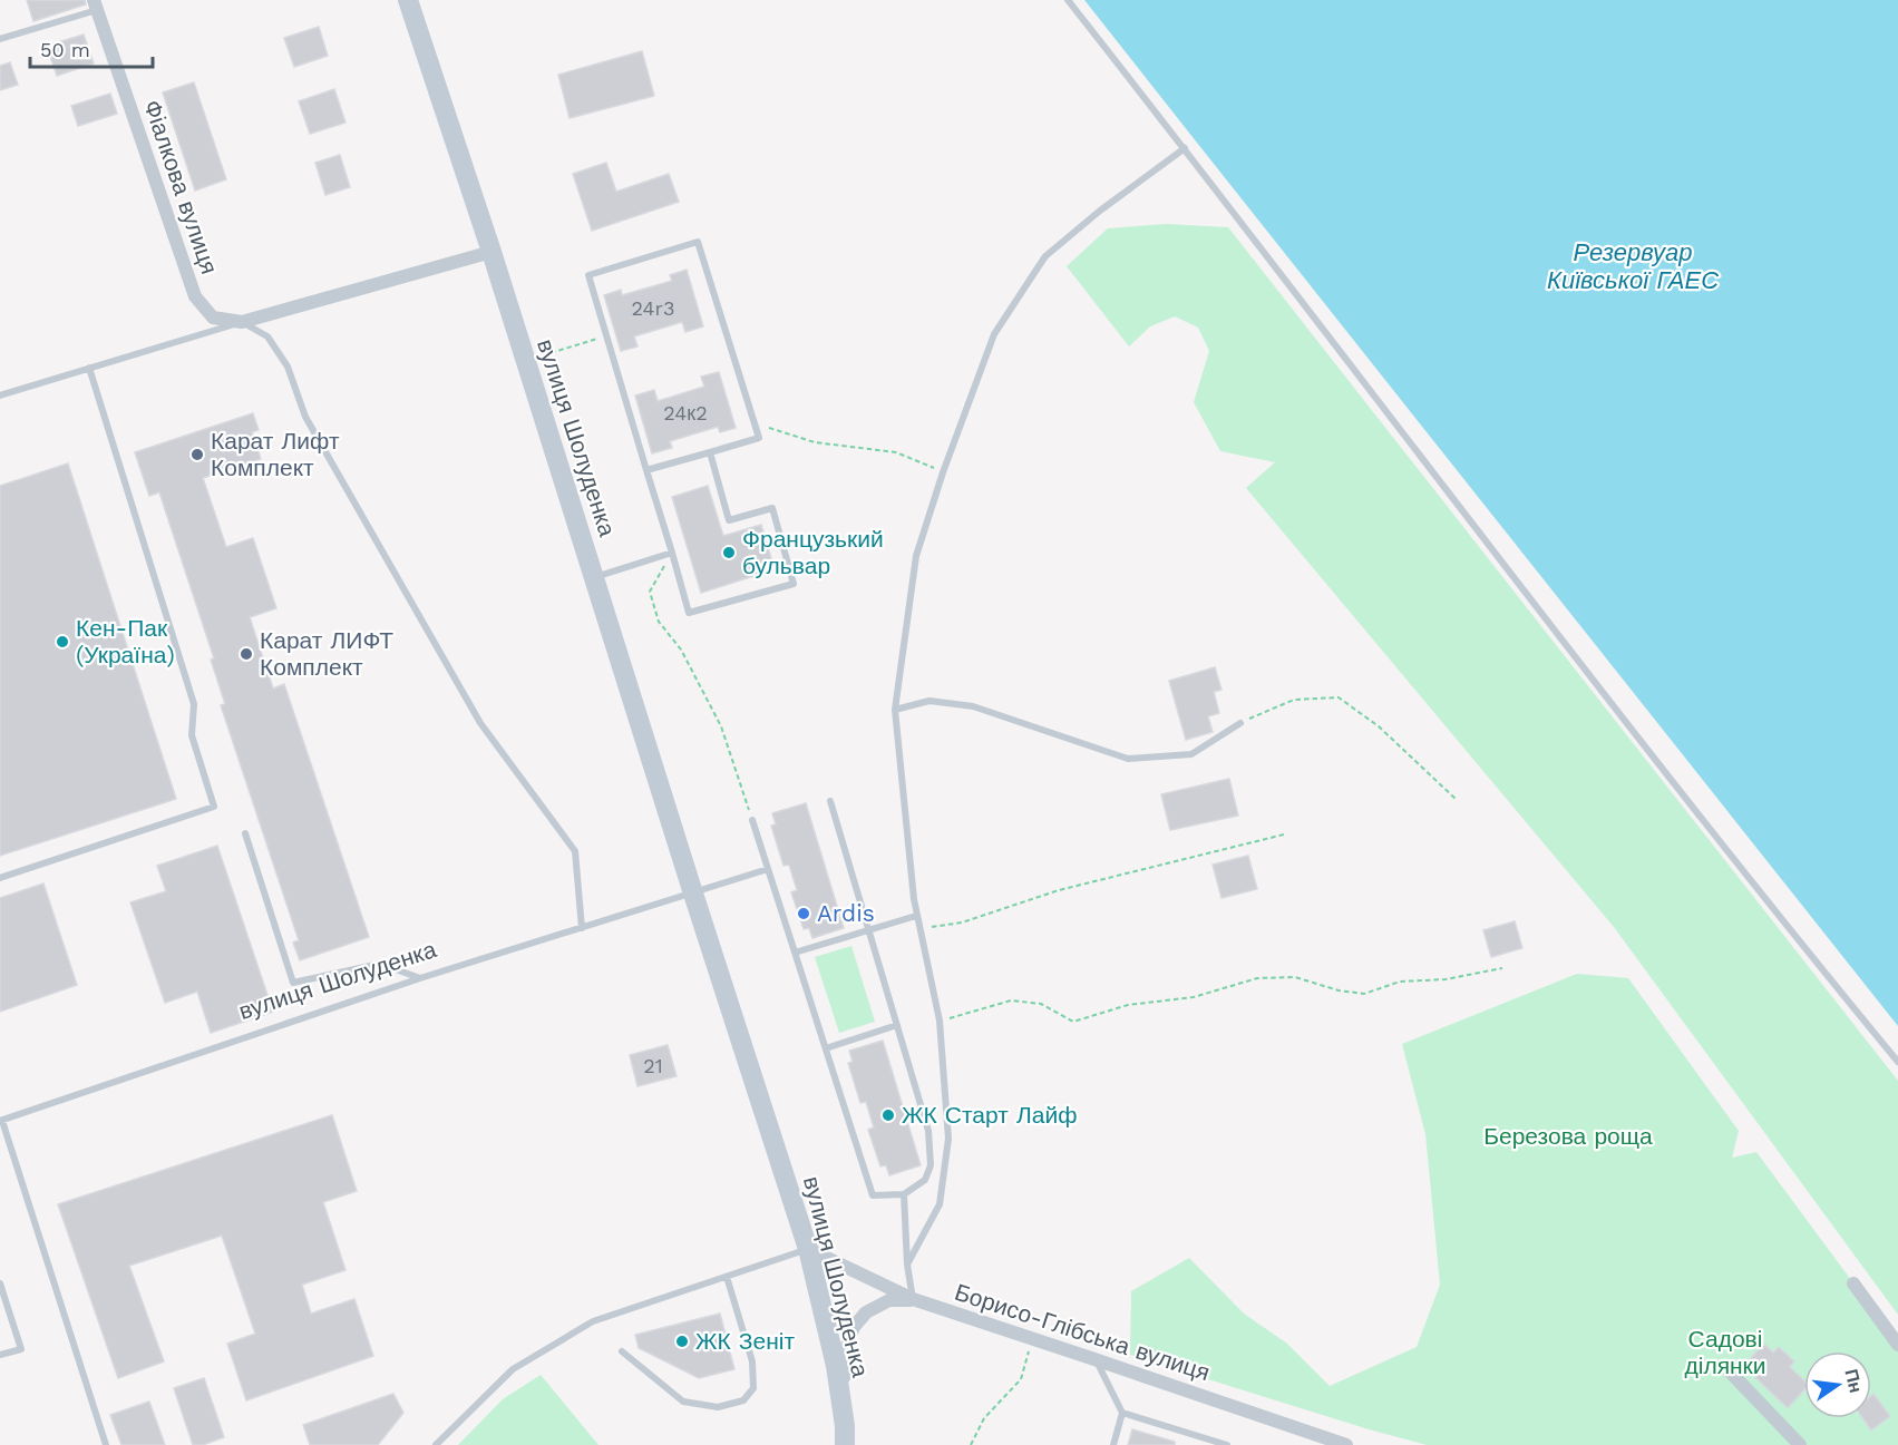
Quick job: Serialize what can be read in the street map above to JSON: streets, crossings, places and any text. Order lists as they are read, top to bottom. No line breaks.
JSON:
{"streets":{"main road":["вулиця Шолуденка"],"street":["Фіалкова вулиця","Борисо-Глібська вулиця"]},"crossings":[["вулиця Шолуденка","Борисо-Глібська вулиця"]],"water":["Резервуар Київської ГАЕС"],"parks":["Березова роща","Садові ділянки"],"places":["Карат Лифт Комплект","Французький бульвар","Кен-Пак (Україна)","Карат ЛИФТ Комплект","Ardis","ЖК Старт Лайф","ЖК Зеніт"],"house_numbers":["24r3","24к2","21"],"scale_bar":"50 m","north":"right"}
